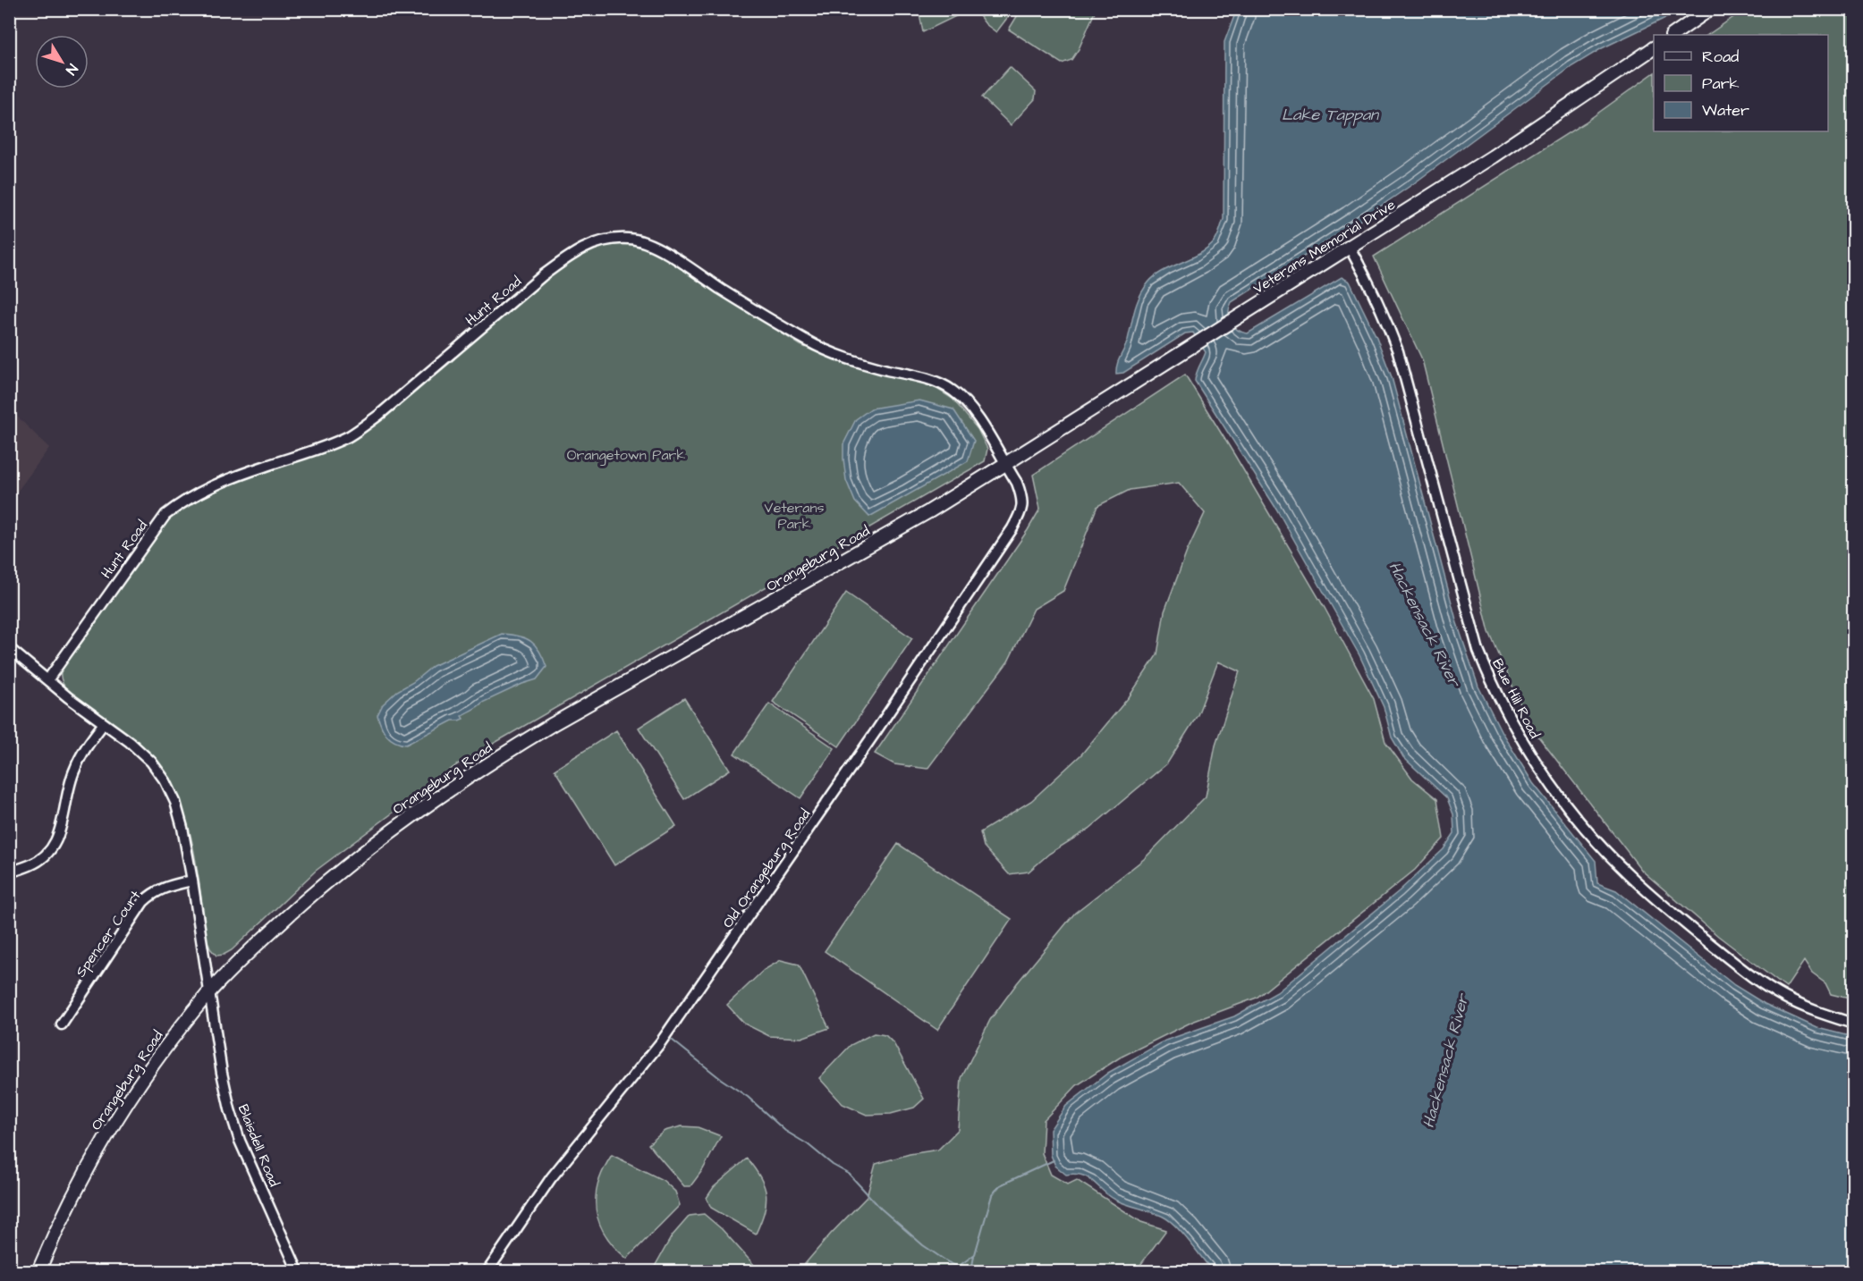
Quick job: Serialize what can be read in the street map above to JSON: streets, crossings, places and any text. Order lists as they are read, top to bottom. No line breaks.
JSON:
{"streets":{"main road":["Veterans Memorial Drive","Orangeburg Road"],"street":["Hunt Road","Blue Hill Road","Old Orangeburg Road","Spencer Court","Blaisdell Road"]},"crossings":[["Veterans Memorial Drive","Hunt Road"],["Veterans Memorial Drive","Orangeburg Road"],["Veterans Memorial Drive","Blue Hill Road"],["Veterans Memorial Drive","Old Orangeburg Road"],["Hunt Road","Orangeburg Road"],["Hunt Road","Old Orangeburg Road"],["Hunt Road","Blaisdell Road"],["Orangeburg Road","Old Orangeburg Road"],["Orangeburg Road","Blaisdell Road"],["Spencer Court","Blaisdell Road"]],"water":["Lake Tappan","Hackensack River"],"parks":["Orangetown Park","Veterans Park"],"legend":["Road","Park","Water"],"north":"bottom right"}
